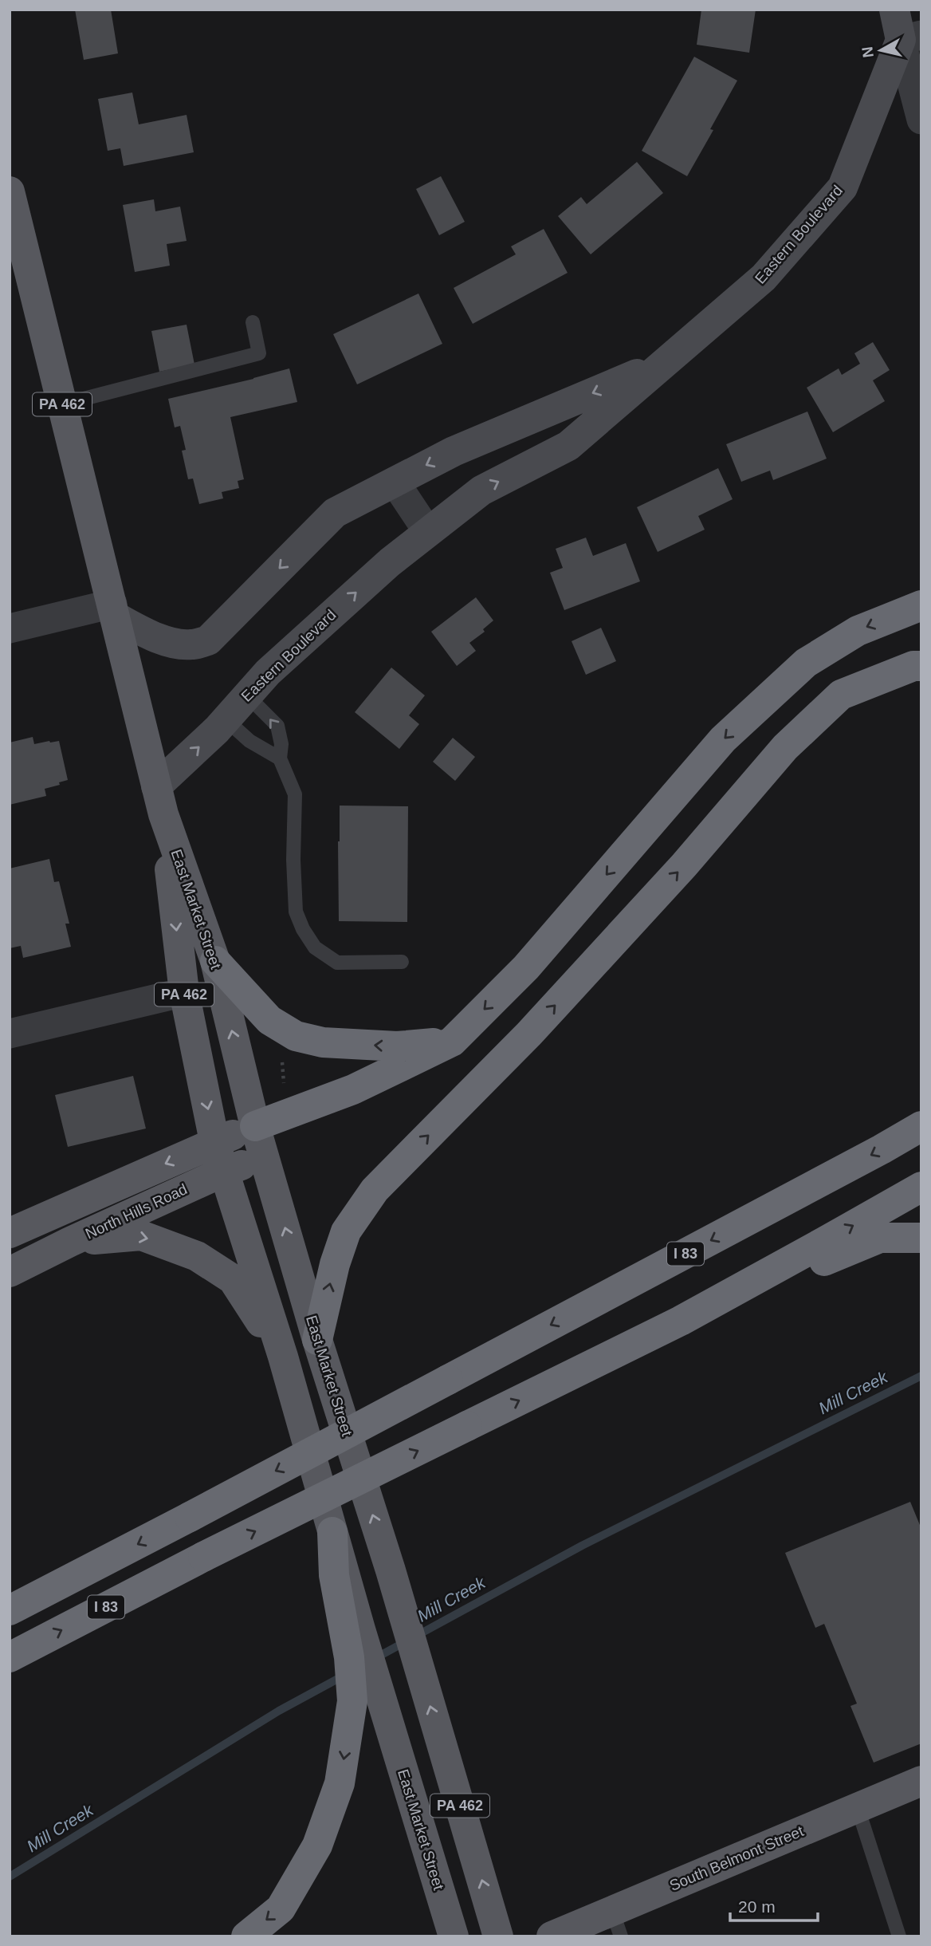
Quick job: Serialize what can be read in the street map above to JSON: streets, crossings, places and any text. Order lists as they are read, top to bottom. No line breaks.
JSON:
{"streets":{"highway":["I 83"],"main road":["PA 462","East Market Street","North Hills Road","South Belmont Street"],"street":["Eastern Boulevard"]},"crossings":[["Eastern Boulevard","East Market Street"],["East Market Street","North Hills Road"]],"water":["Mill Creek"],"scale_bar":"20 m","north":"left"}
